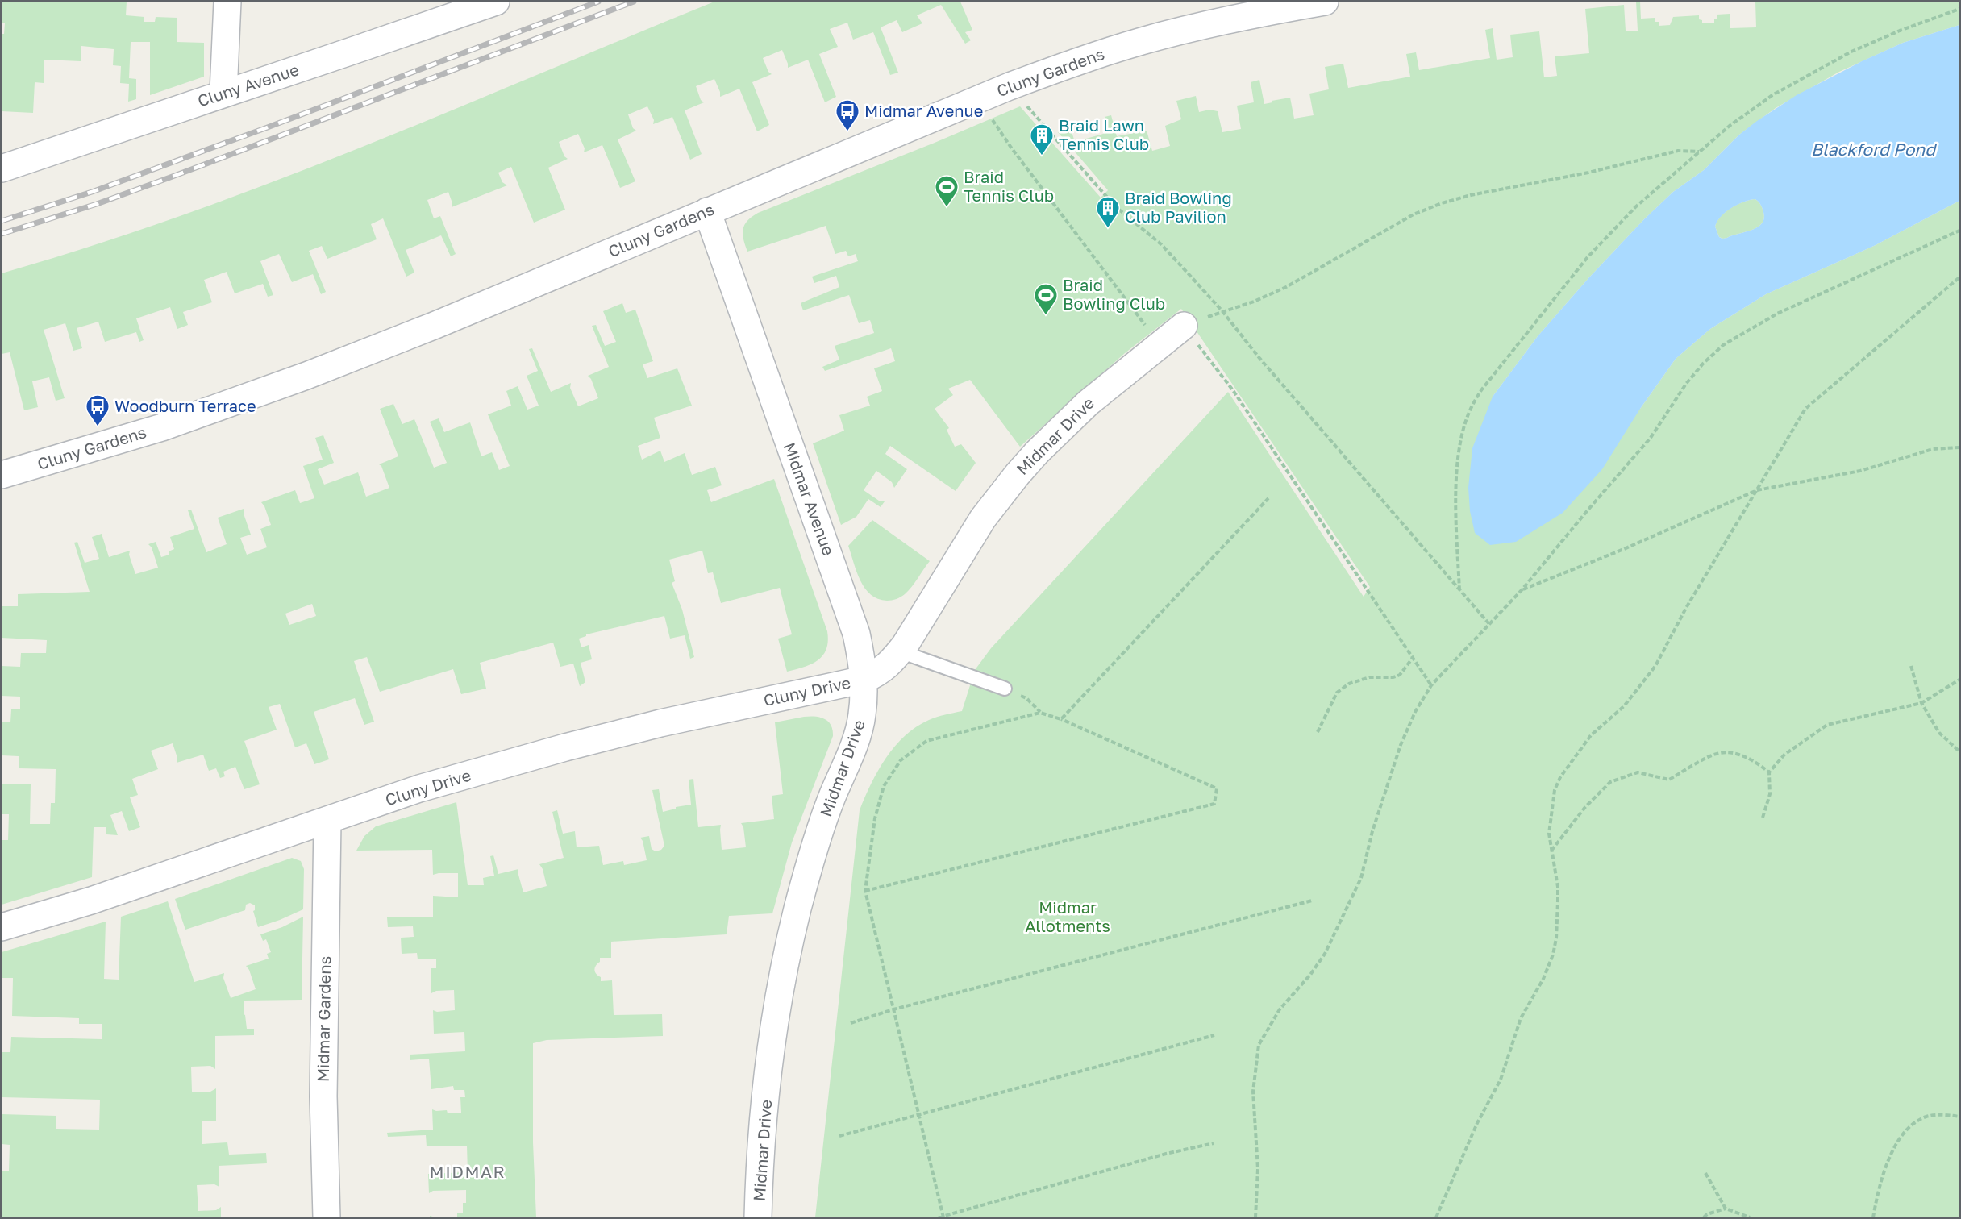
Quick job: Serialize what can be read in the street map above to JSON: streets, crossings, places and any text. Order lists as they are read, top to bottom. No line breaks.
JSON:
{"streets":{"street":["Cluny Gardens","Cluny Avenue","Midmar Drive","Midmar Avenue","Cluny Drive","Midmar Gardens"]},"crossings":[["Cluny Gardens","Midmar Avenue"],["Midmar Drive","Midmar Avenue"],["Midmar Drive","Cluny Drive"],["Midmar Avenue","Cluny Drive"],["Cluny Drive","Midmar Gardens"]],"districts":["MIDMAR"],"water":["Blackford Pond"],"parks":["Midmar Allotments"],"places":{"bus stop":["Midmar Avenue","Woodburn Terrace"],"building":["Braid Lawn Tennis Club","Braid Bowling Club Pavilion"],"sports":["Braid Tennis Club","Braid Bowling Club"]}}
